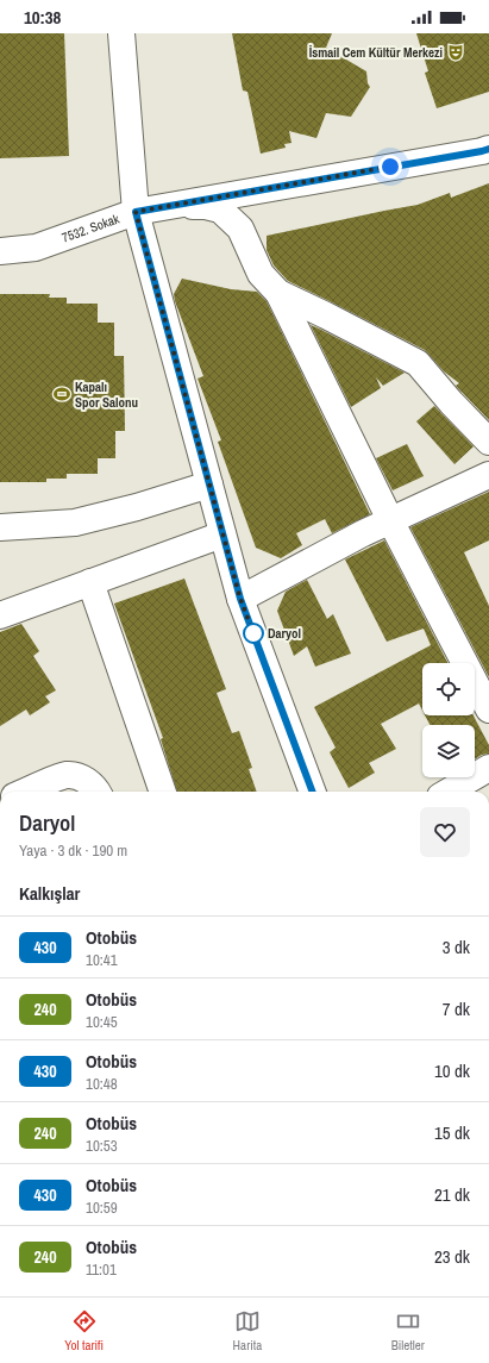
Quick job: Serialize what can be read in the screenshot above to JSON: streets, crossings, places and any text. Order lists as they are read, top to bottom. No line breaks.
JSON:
{"streets":{"street":["7532. Sokak"]},"places":{"theatre":["İsmail Cem Kültür Merkezi"],"sports":["Kapalı Spor Salonu"],"other":["Daryol"]},"lines":["bus line 430"],"page":{"status":"10:38","heading":[["Daryol","Yaya · 3 dk · 190 m"],"Kalkışlar"],"list":[{"mark":"430","name":"Otobüs","note":"10:41","value":"3 dk"},{"mark":"240","name":"Otobüs","note":"10:45","value":"7 dk"},{"mark":"430","name":"Otobüs","note":"10:48","value":"10 dk"},{"mark":"240","name":"Otobüs","note":"10:53","value":"15 dk"},{"mark":"430","name":"Otobüs","note":"10:59","value":"21 dk"},{"mark":"240","name":"Otobüs","note":"11:01","value":"23 dk"}],"tabs":["Yol tarifi","Harita","Biletler"]}}
